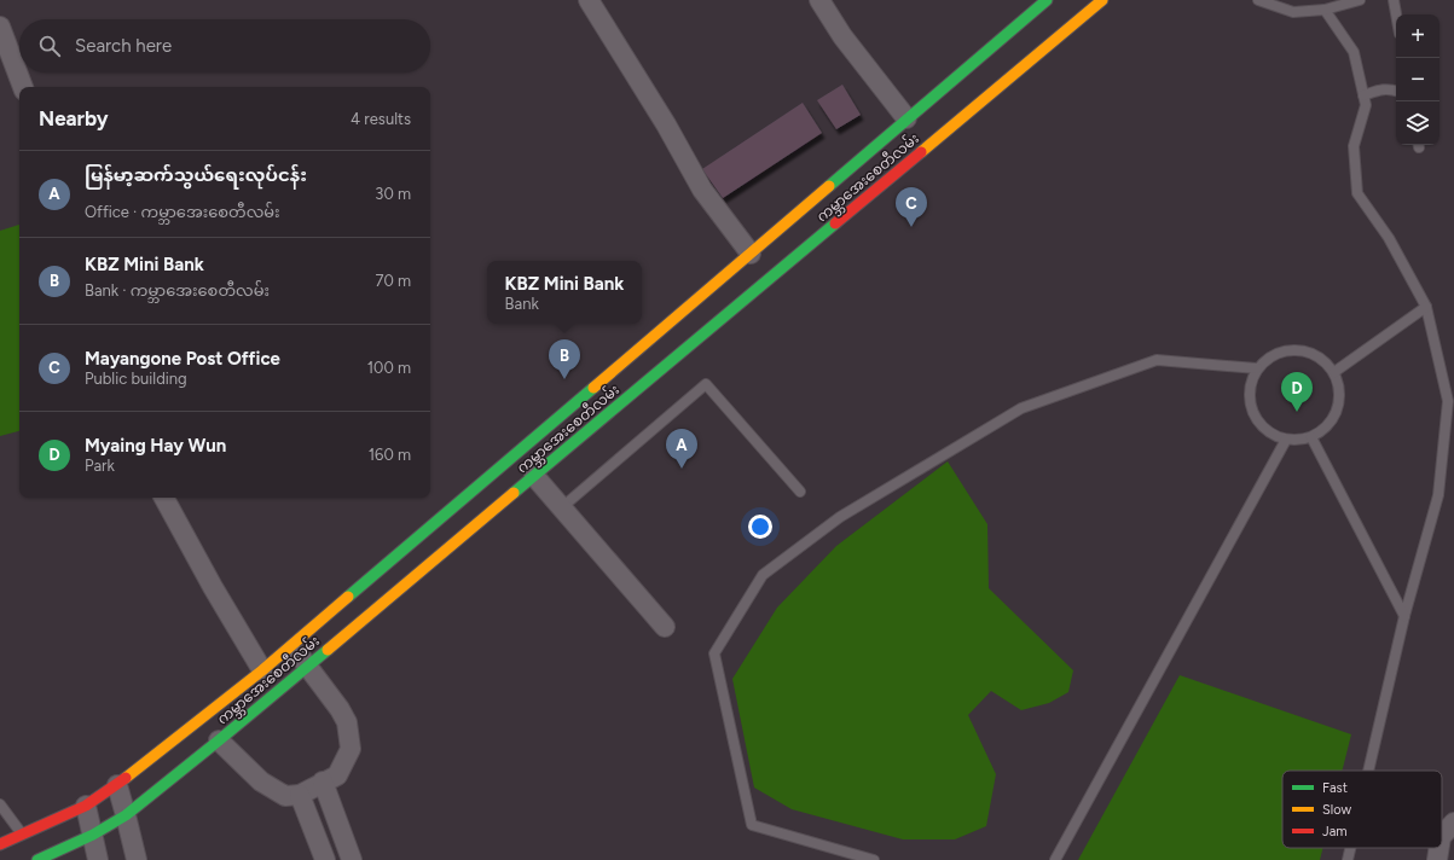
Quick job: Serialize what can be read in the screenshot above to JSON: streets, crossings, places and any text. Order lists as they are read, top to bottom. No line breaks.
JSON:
{"streets":{"main road":["ကမ္ဘာအေးစေတီလမ်း"]},"legend":["Fast","Slow","Jam"],"page":{"map_buttons":["+","−"],"search":"Search here","heading":["Nearby","4 results"],"list":[{"mark":"A","name":"မြန်မာ့ဆက်သွယ်ရေးလုပ်ငန်း","note":"Office · ကမ္ဘာအေးစေတီလမ်း","value":"30 m"},{"mark":"B","name":"KBZ Mini Bank","note":"Bank · ကမ္ဘာအေးစေတီလမ်း","value":"70 m"},{"mark":"C","name":"Mayangone Post Office","note":"Public building","value":"100 m"},{"mark":"D","name":"Myaing Hay Wun","note":"Park","value":"160 m"}],"pins":["C","B","D","A"],"popup":["KBZ Mini Bank","Bank"]}}
